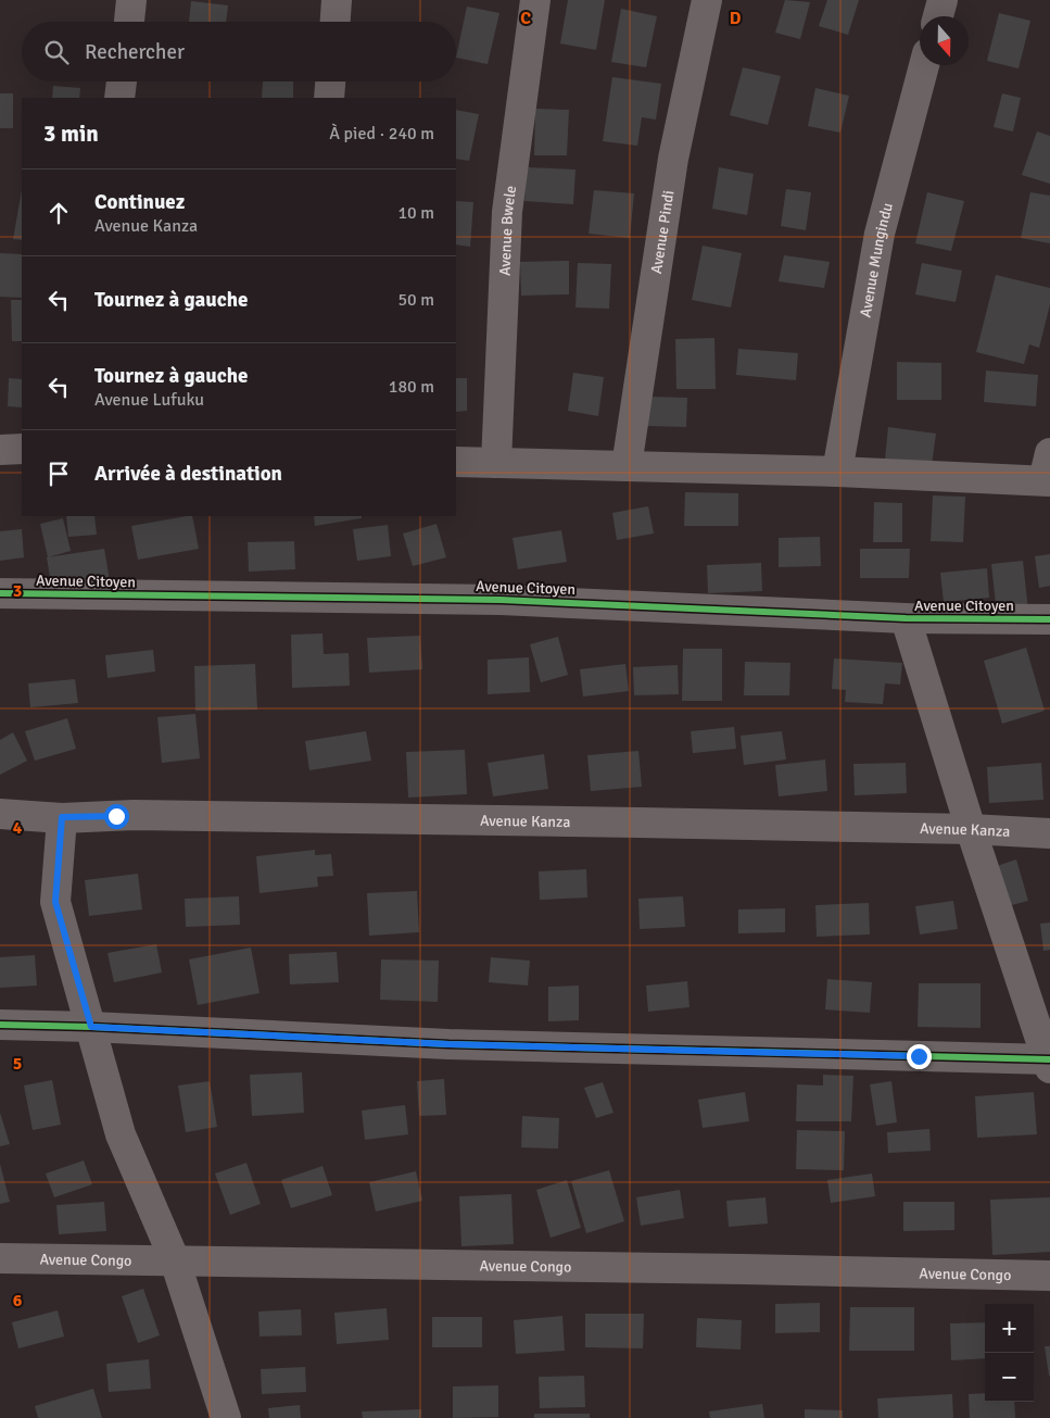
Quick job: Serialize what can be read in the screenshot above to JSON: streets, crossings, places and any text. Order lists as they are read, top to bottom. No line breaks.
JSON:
{"streets":{"street":["Avenue Bwele","Avenue Pindi","Avenue Mungindu","Avenue Citoyen","Avenue Kanza","Avenue Congo"]},"north":"bottom","page":{"search":"Rechercher","heading":["3 min","À pied · 240 m"],"list":[["Continuez","Avenue Kanza","10 m"],["Tournez à gauche","50 m"],["Tournez à gauche","Avenue Lufuku","180 m"],"Arrivée à destination"],"map_buttons":["+","−"]},"grid":{"columns":["C","D"],"rows":["3","4","5","6"]}}
